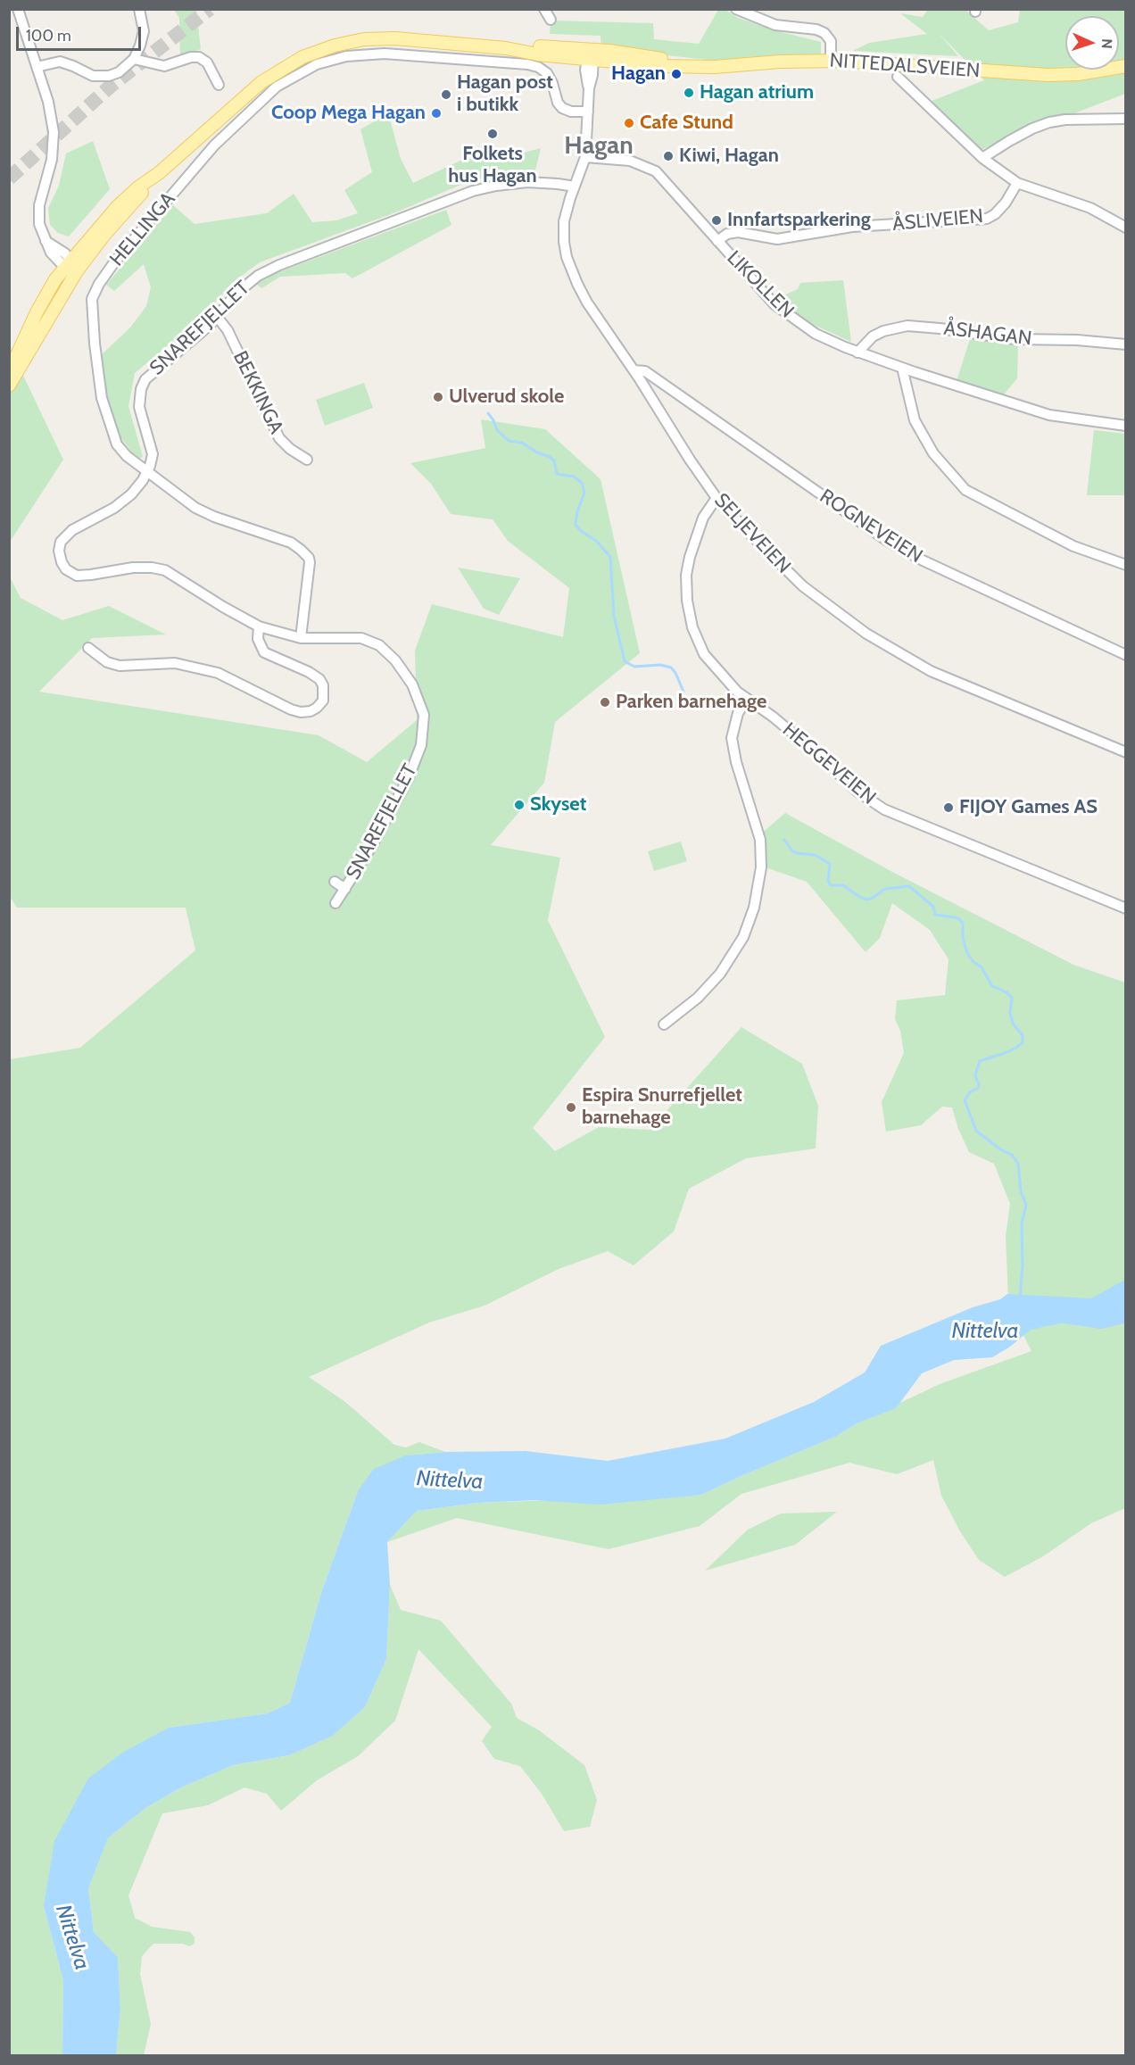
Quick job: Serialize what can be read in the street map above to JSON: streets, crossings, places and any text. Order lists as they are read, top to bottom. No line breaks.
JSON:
{"streets":{"main road":["NITTEDALSVEIEN"],"street":["ÅSLIVEIEN","HELLINGA","LIKOLLEN","SNAREFJELLET","ÅSHAGAN","BEKKINGA","ROGNEVEIEN","SELJEVEIEN","HEGGEVEIEN"]},"crossings":[["ÅSLIVEIEN","LIKOLLEN"],["HELLINGA","SNAREFJELLET"],["LIKOLLEN","ÅSHAGAN"],["LIKOLLEN","SELJEVEIEN"],["SNAREFJELLET","BEKKINGA"],["SNAREFJELLET","SELJEVEIEN"],["ROGNEVEIEN","SELJEVEIEN"],["SELJEVEIEN","HEGGEVEIEN"]],"districts":["Hagan"],"water":["Nittelva"],"places":["Hagan","Hagan atrium","Hagan post i butikk","Coop Mega Hagan","Cafe Stund","Folkets hus Hagan","Kiwi, Hagan","Innfartsparkering","Ulverud skole","Parken barnehage","Skyset","FIJOY Games AS","Espira Snurrefjellet barnehage"],"scale_bar":"100 m","north":"right"}
